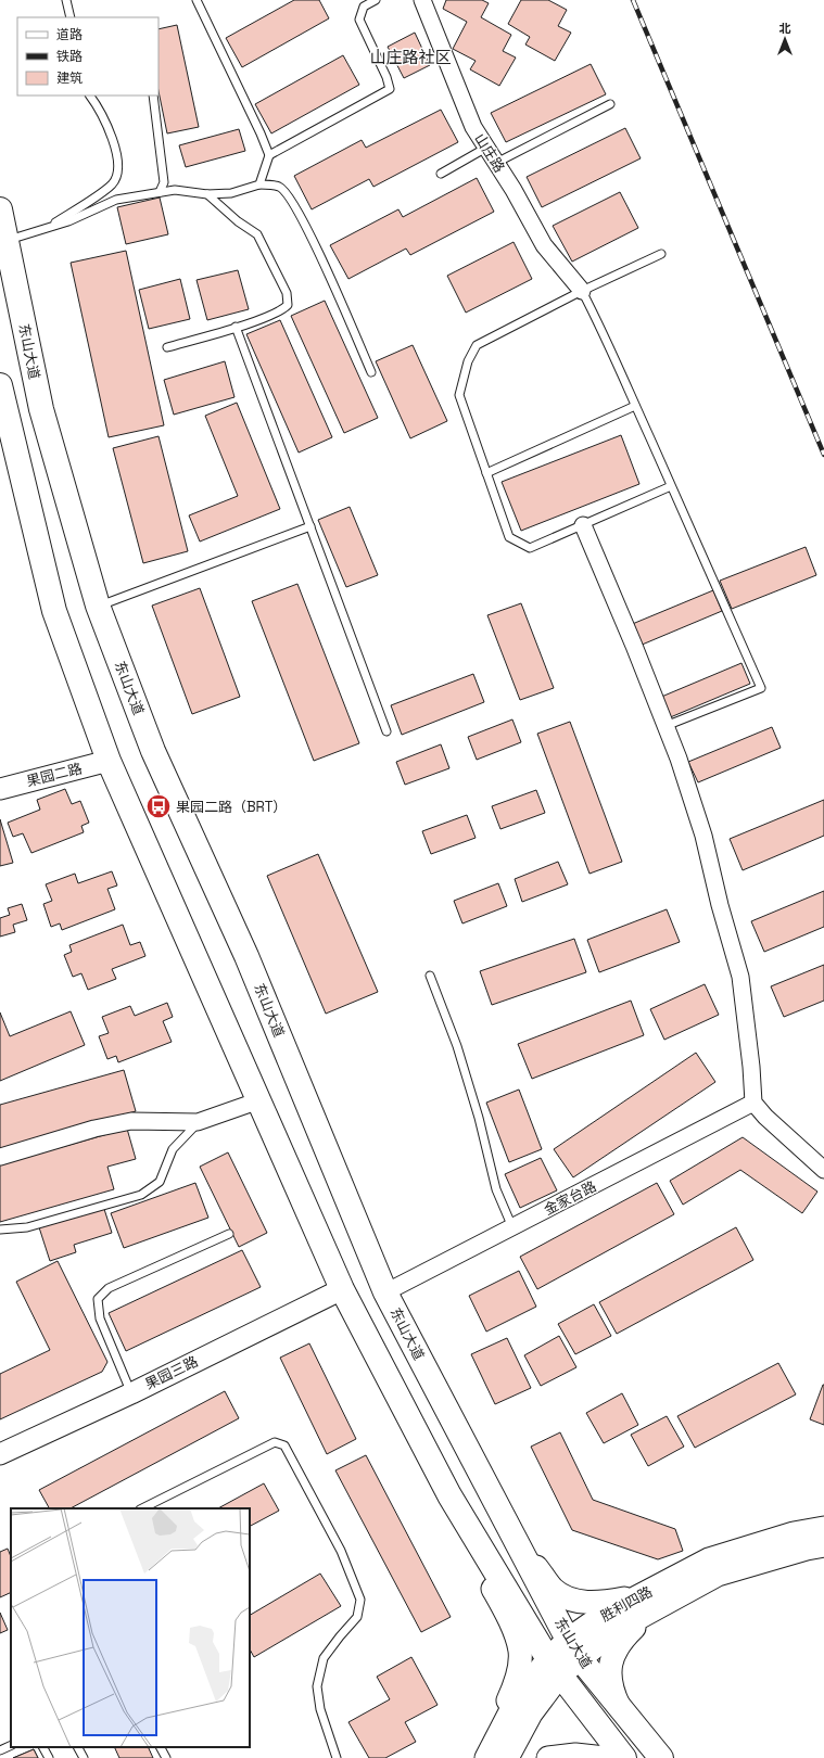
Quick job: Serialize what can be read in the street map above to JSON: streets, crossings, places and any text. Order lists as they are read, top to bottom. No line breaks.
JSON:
{"streets":{"main road":["东山大道","胜利四路"],"street":["山庄路","果园二路","金家台路","果园三路"]},"crossings":[["东山大道","果园二路"],["东山大道","金家台路"],["东山大道","果园三路"],["东山大道","胜利四路"]],"districts":["山庄路社区"],"places":{"bus stop":["果园二路（BRT）"]},"legend":["道路","铁路","建筑"],"north":"top"}
